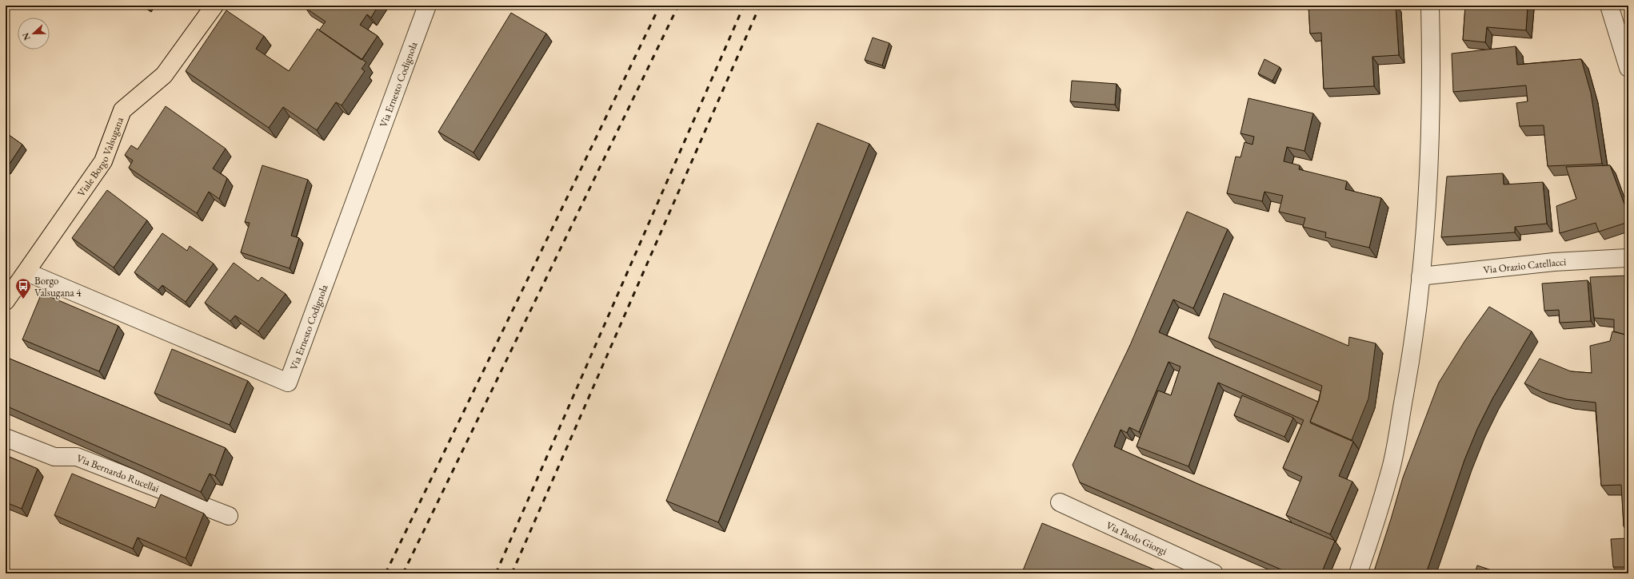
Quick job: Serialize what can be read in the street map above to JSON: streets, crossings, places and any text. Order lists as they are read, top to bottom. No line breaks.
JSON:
{"streets":{"main road":["Viale Borgo Valsugana"],"street":["Via Ernesto Codignola","Via Orazio Catellacci","Via Bernardo Rucellai","Via Paolo Giorgi"]},"crossings":[["Via Ernesto Codignola","Viale Borgo Valsugana"]],"places":{"bus stop":["Borgo Valsugana 4"]},"north":"left"}
